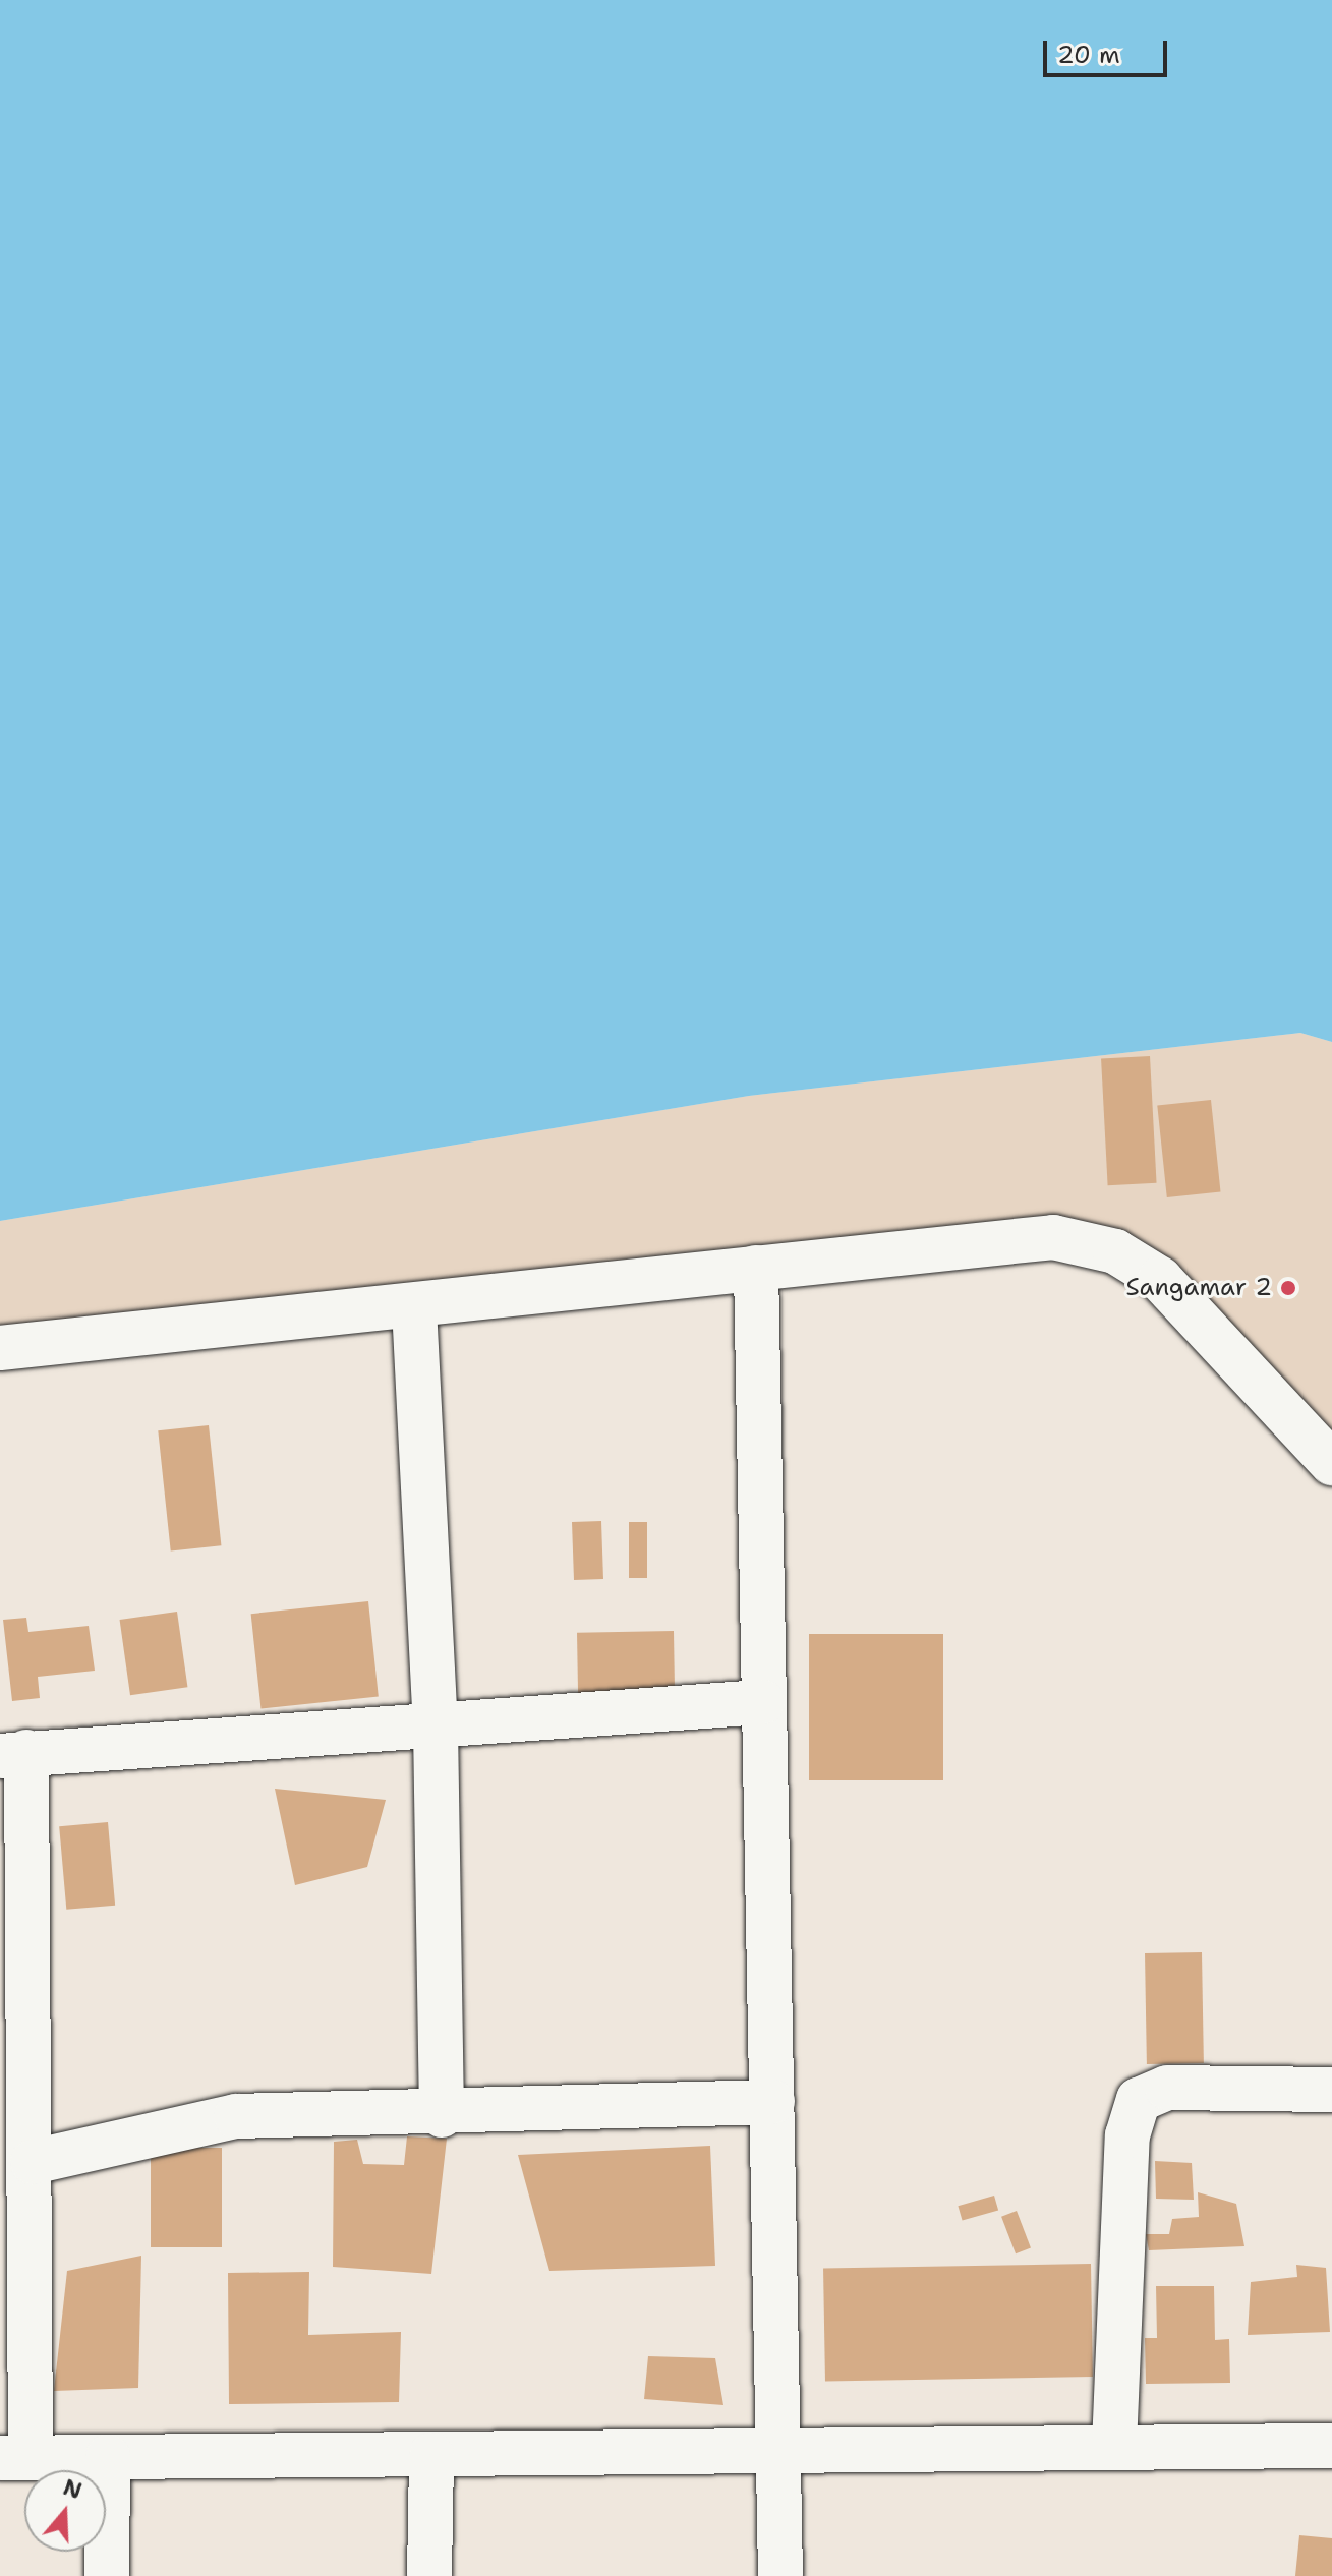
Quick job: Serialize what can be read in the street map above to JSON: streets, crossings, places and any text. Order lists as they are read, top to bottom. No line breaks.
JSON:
{"places":["Sangamar 2"],"scale_bar":"20 m","north":"top"}
